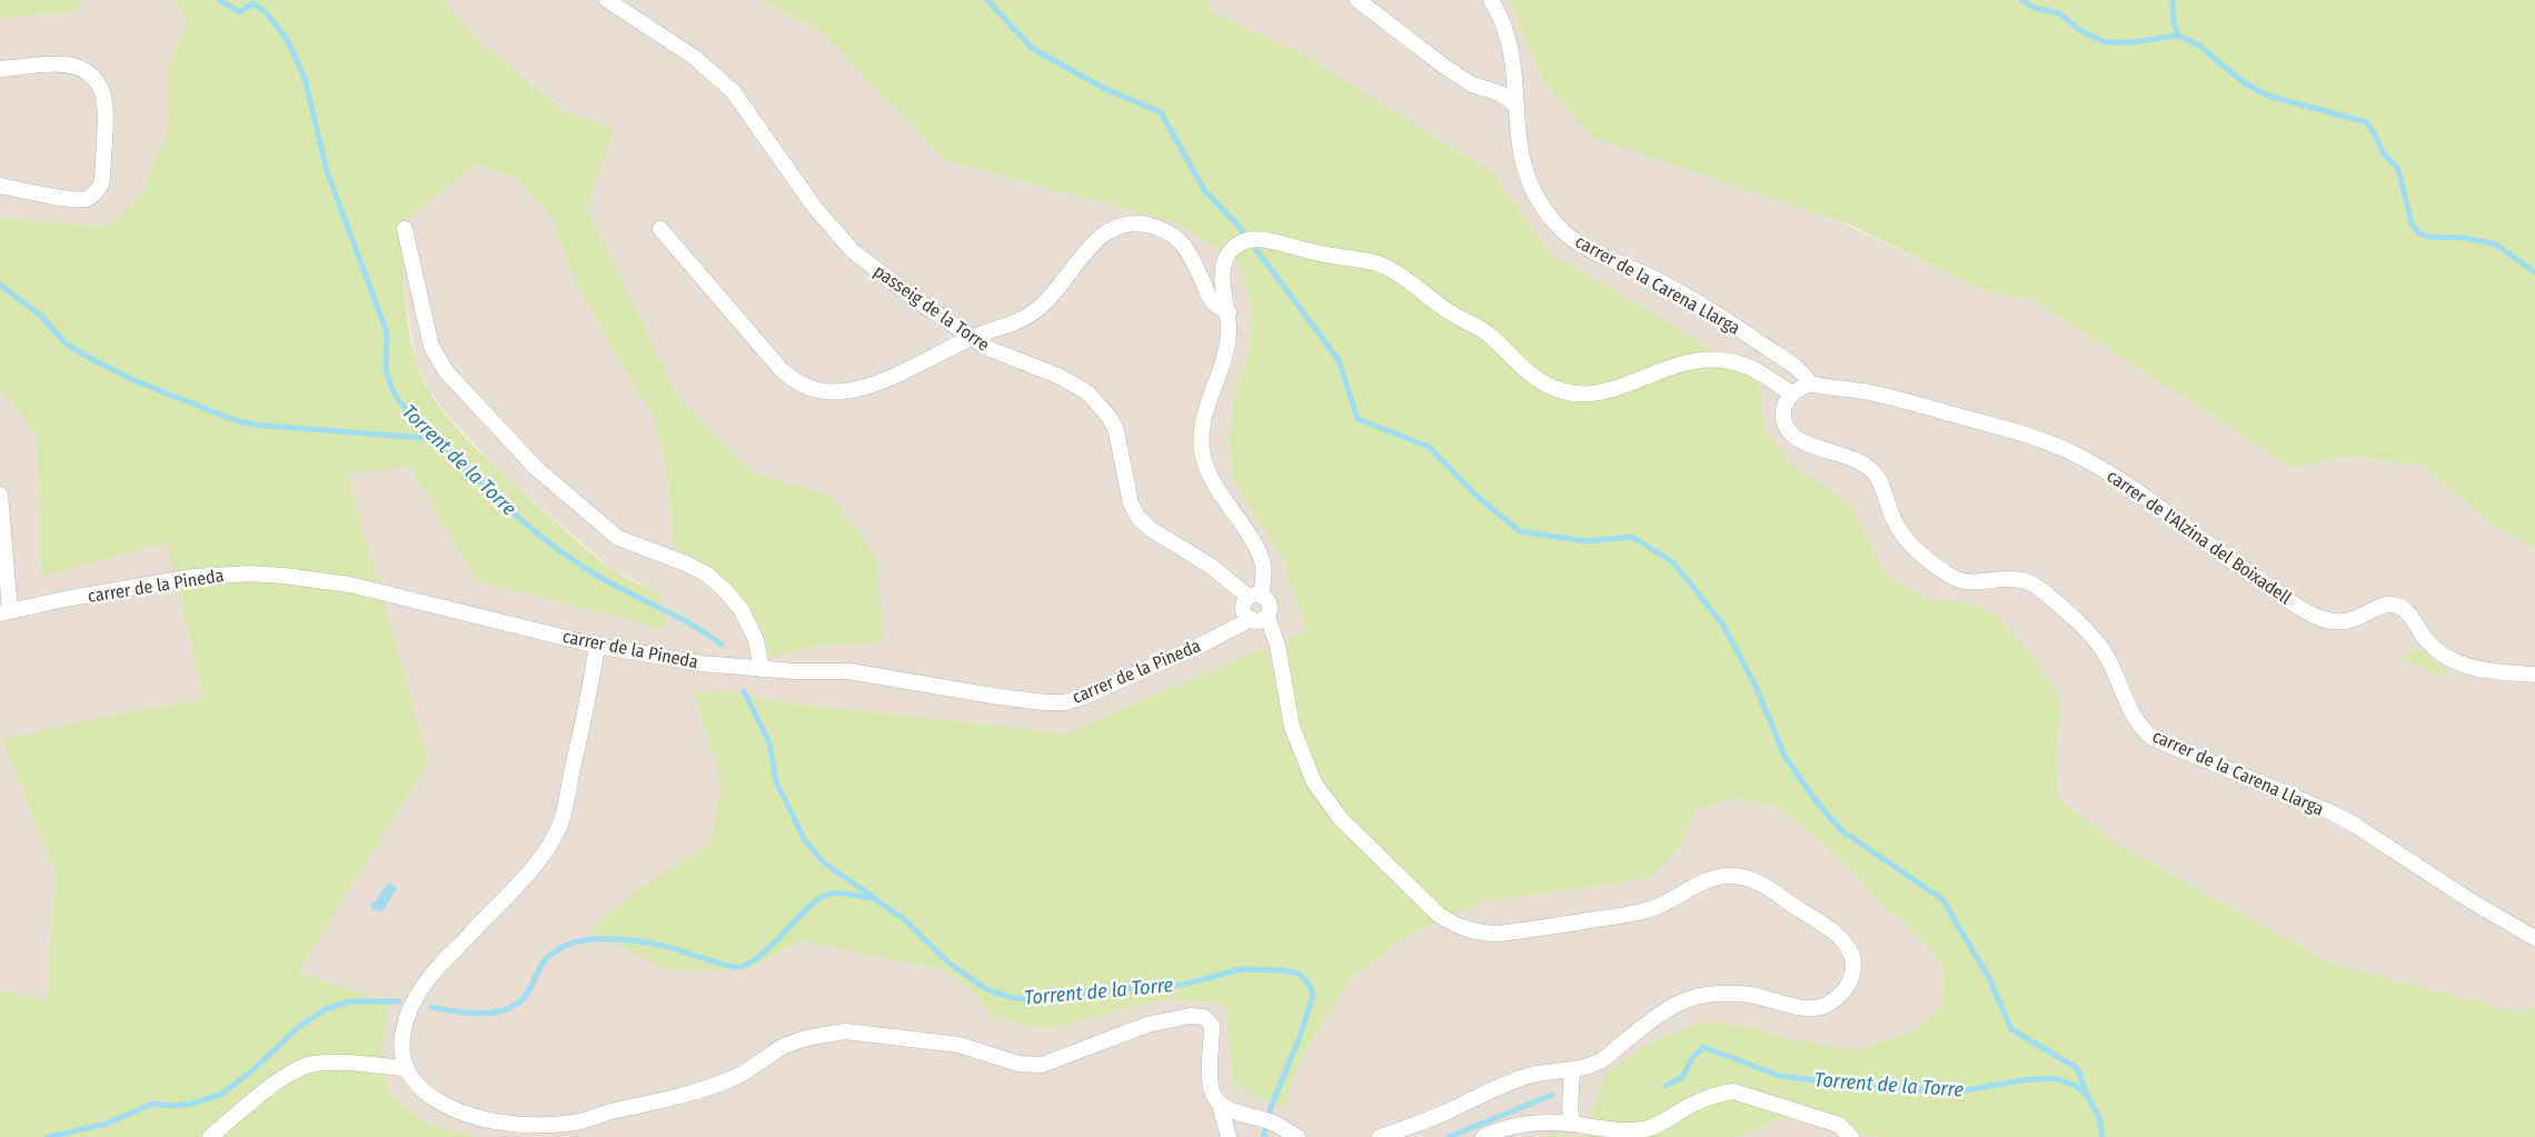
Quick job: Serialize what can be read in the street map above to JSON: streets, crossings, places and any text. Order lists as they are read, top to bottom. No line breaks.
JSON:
{"streets":{"street":["carrer de la Carena Llarga","passeig de la Torre","carrer de l'Alzina del Boixadell","carrer de la Pineda"]},"crossings":[["carrer de la Carena Llarga","carrer de l'Alzina del Boixadell"],["passeig de la Torre","carrer de la Pineda"]],"water":["Torrent de la Torre"]}
